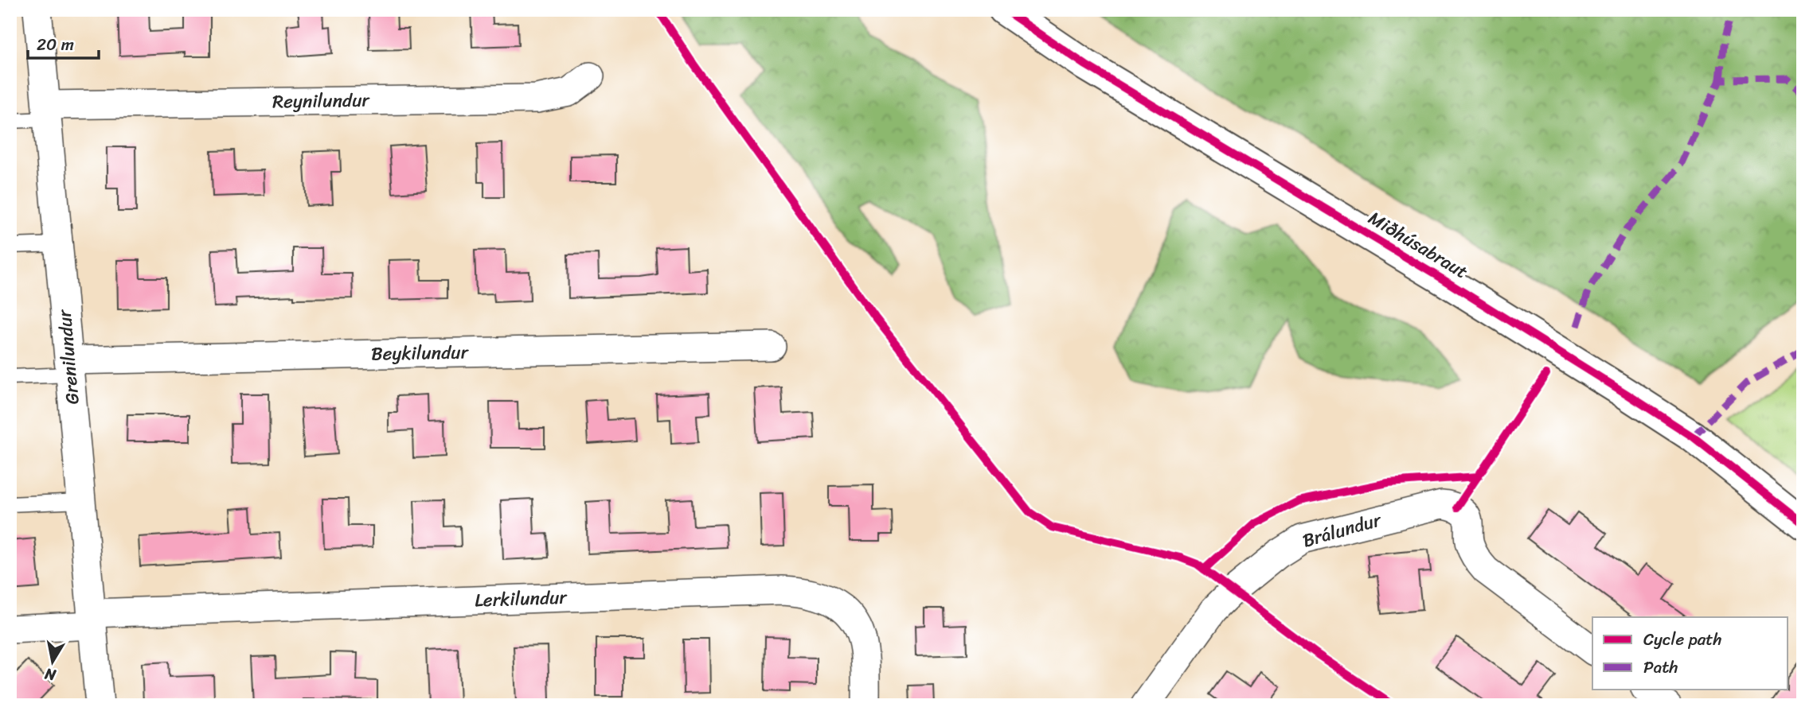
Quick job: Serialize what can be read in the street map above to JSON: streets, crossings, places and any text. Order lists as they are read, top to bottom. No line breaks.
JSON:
{"streets":{"street":["Reynilundur","Miðhúsabraut","Beykilundur","Grenilundur","Brálundur","Lerkilundur"]},"crossings":[["Reynilundur","Grenilundur"],["Beykilundur","Grenilundur"],["Grenilundur","Lerkilundur"]],"legend":["Cycle path","Path"],"scale_bar":"20 m","north":"bottom"}
